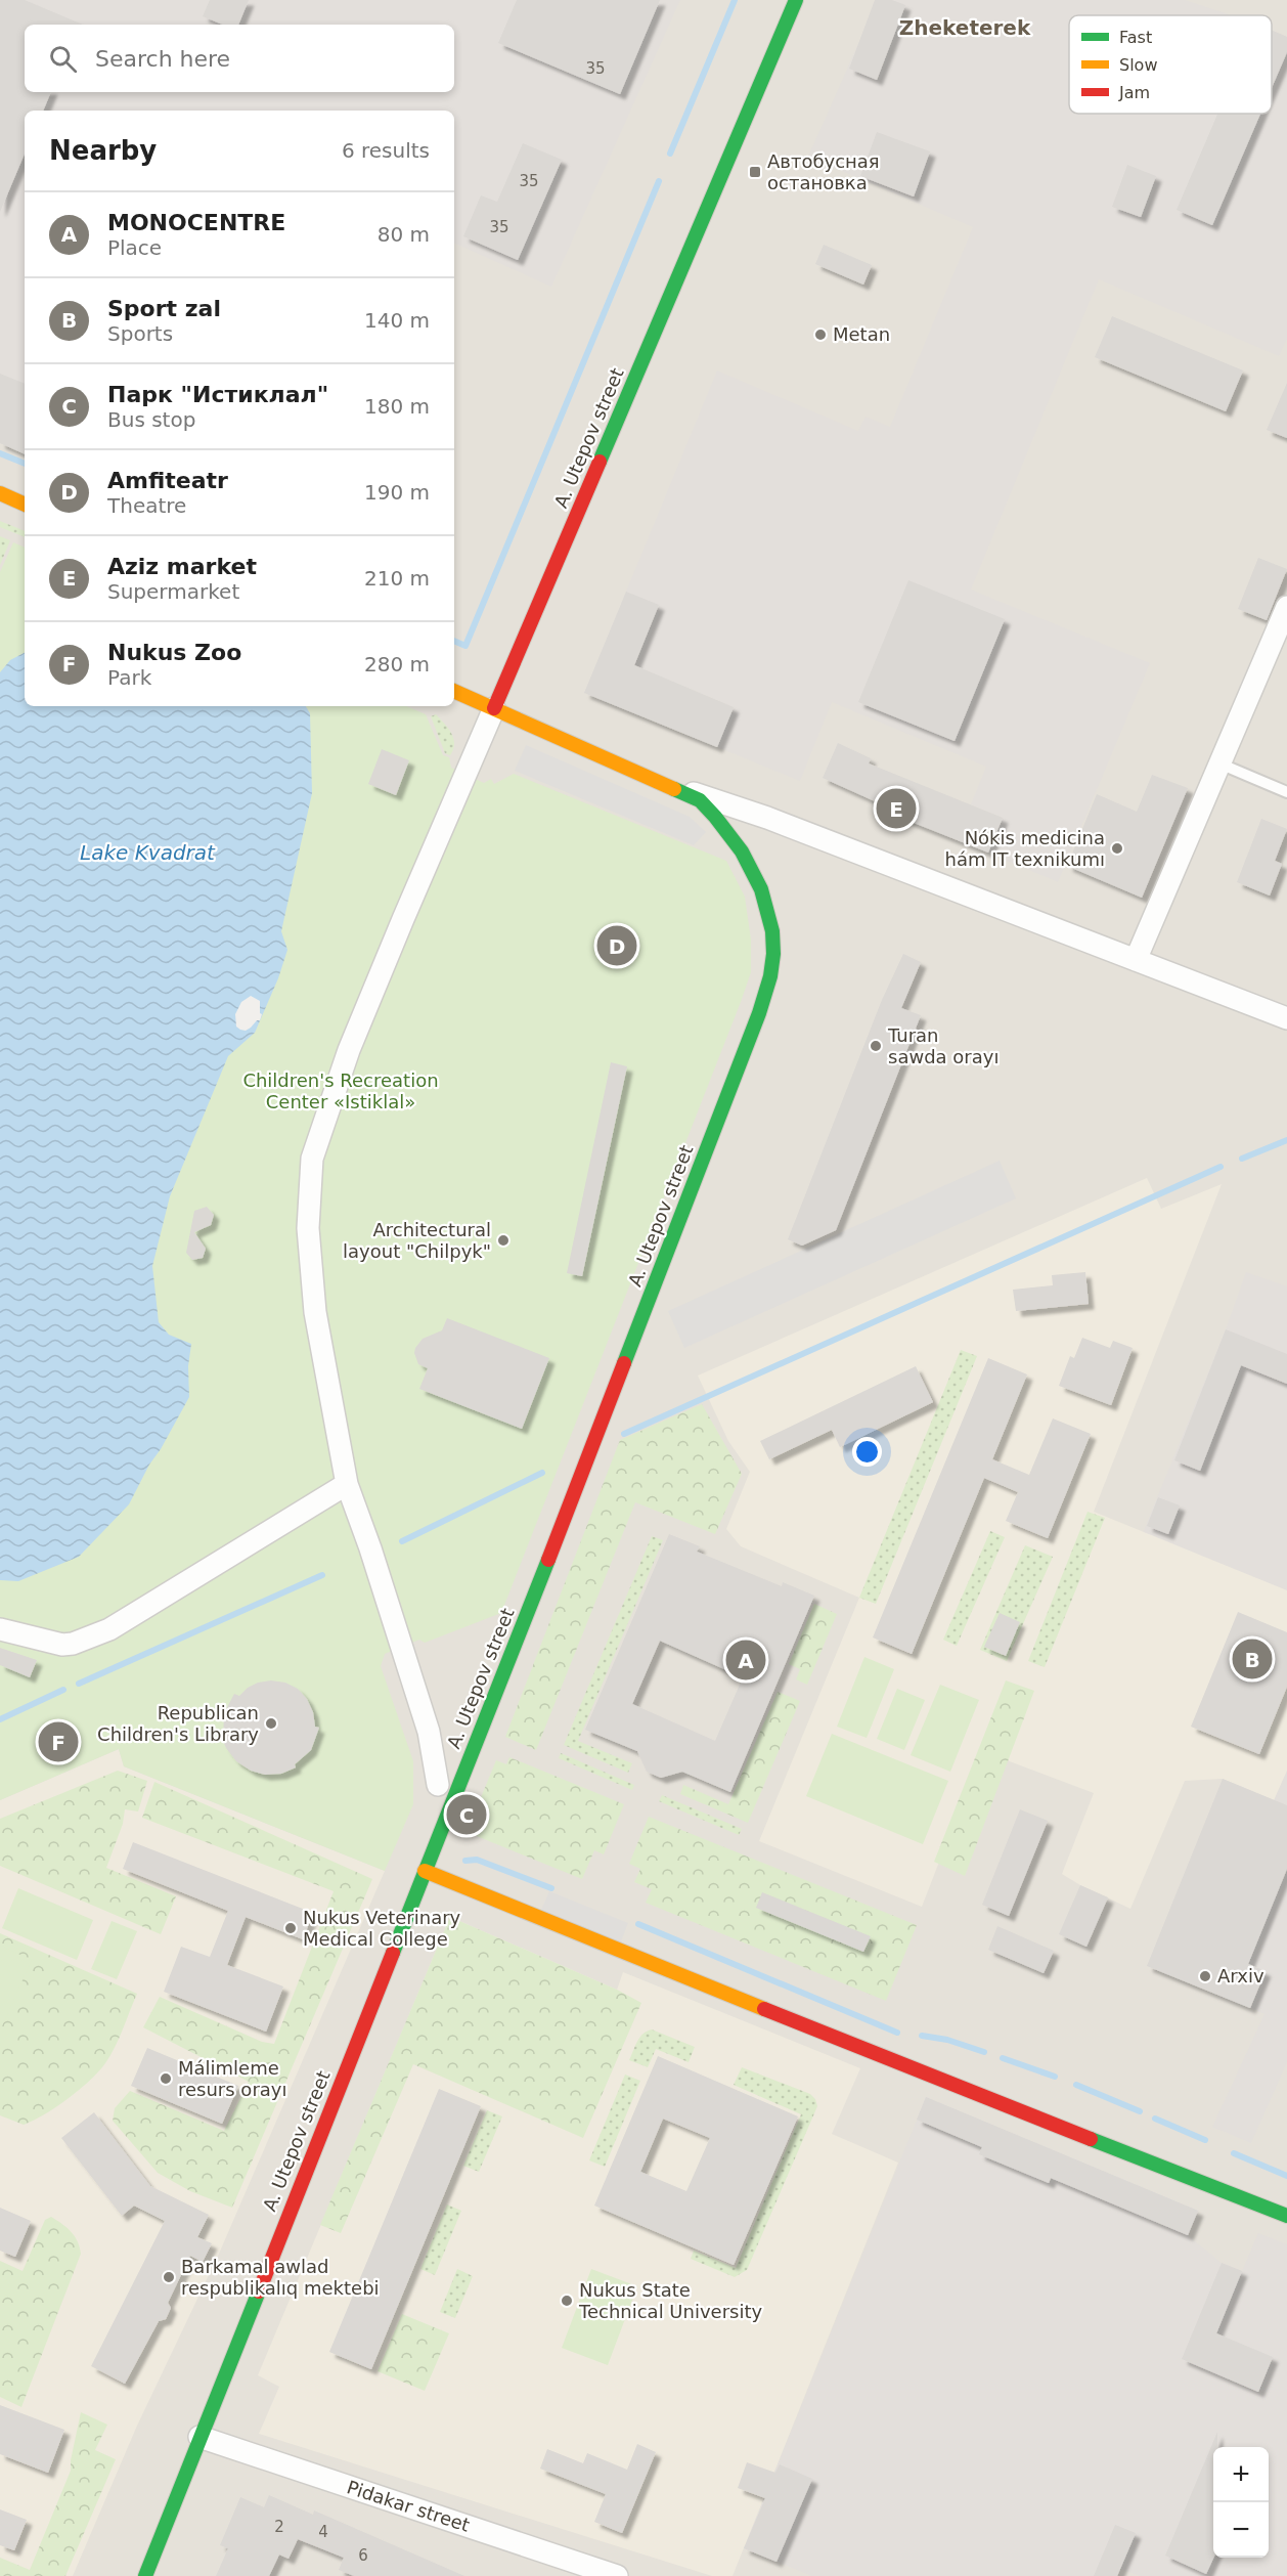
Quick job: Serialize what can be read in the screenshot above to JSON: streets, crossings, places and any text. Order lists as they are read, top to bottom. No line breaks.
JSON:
{"streets":{"main road":["A. Utepov street"],"street":["Pidakar street"]},"crossings":[["A. Utepov street","Pidakar street"]],"districts":["Zheketerek"],"water":["Lake Kvadrat"],"parks":["Children's Recreation Center «Istiklal»"],"places":{"transit":["Автобусная остановка"],"other":["Metan","Nókis medicina hám IT texnikumı","Turan sawda orayı","Architectural layout \"Chilpyk\"","Republican Children's Library","Nukus Veterinary Medical College","Arxiv","Málimleme resurs orayı","Barkamal awlad respublikalıq mektebi","Nukus State Technical University"]},"house_numbers":["35","35","35","2","4","6"],"legend":["Fast","Slow","Jam"],"page":{"search":"Search here","heading":["Nearby","6 results"],"list":[{"mark":"A","name":"MONOCENTRE","note":"Place","value":"80 m"},{"mark":"B","name":"Sport zal","note":"Sports","value":"140 m"},{"mark":"C","name":"Парк \"Истиклал\"","note":"Bus stop","value":"180 m"},{"mark":"D","name":"Amfiteatr","note":"Theatre","value":"190 m"},{"mark":"E","name":"Aziz market","note":"Supermarket","value":"210 m"},{"mark":"F","name":"Nukus Zoo","note":"Park","value":"280 m"}],"pins":["E","D","B","A","F","C"],"map_buttons":["+","−"]}}
